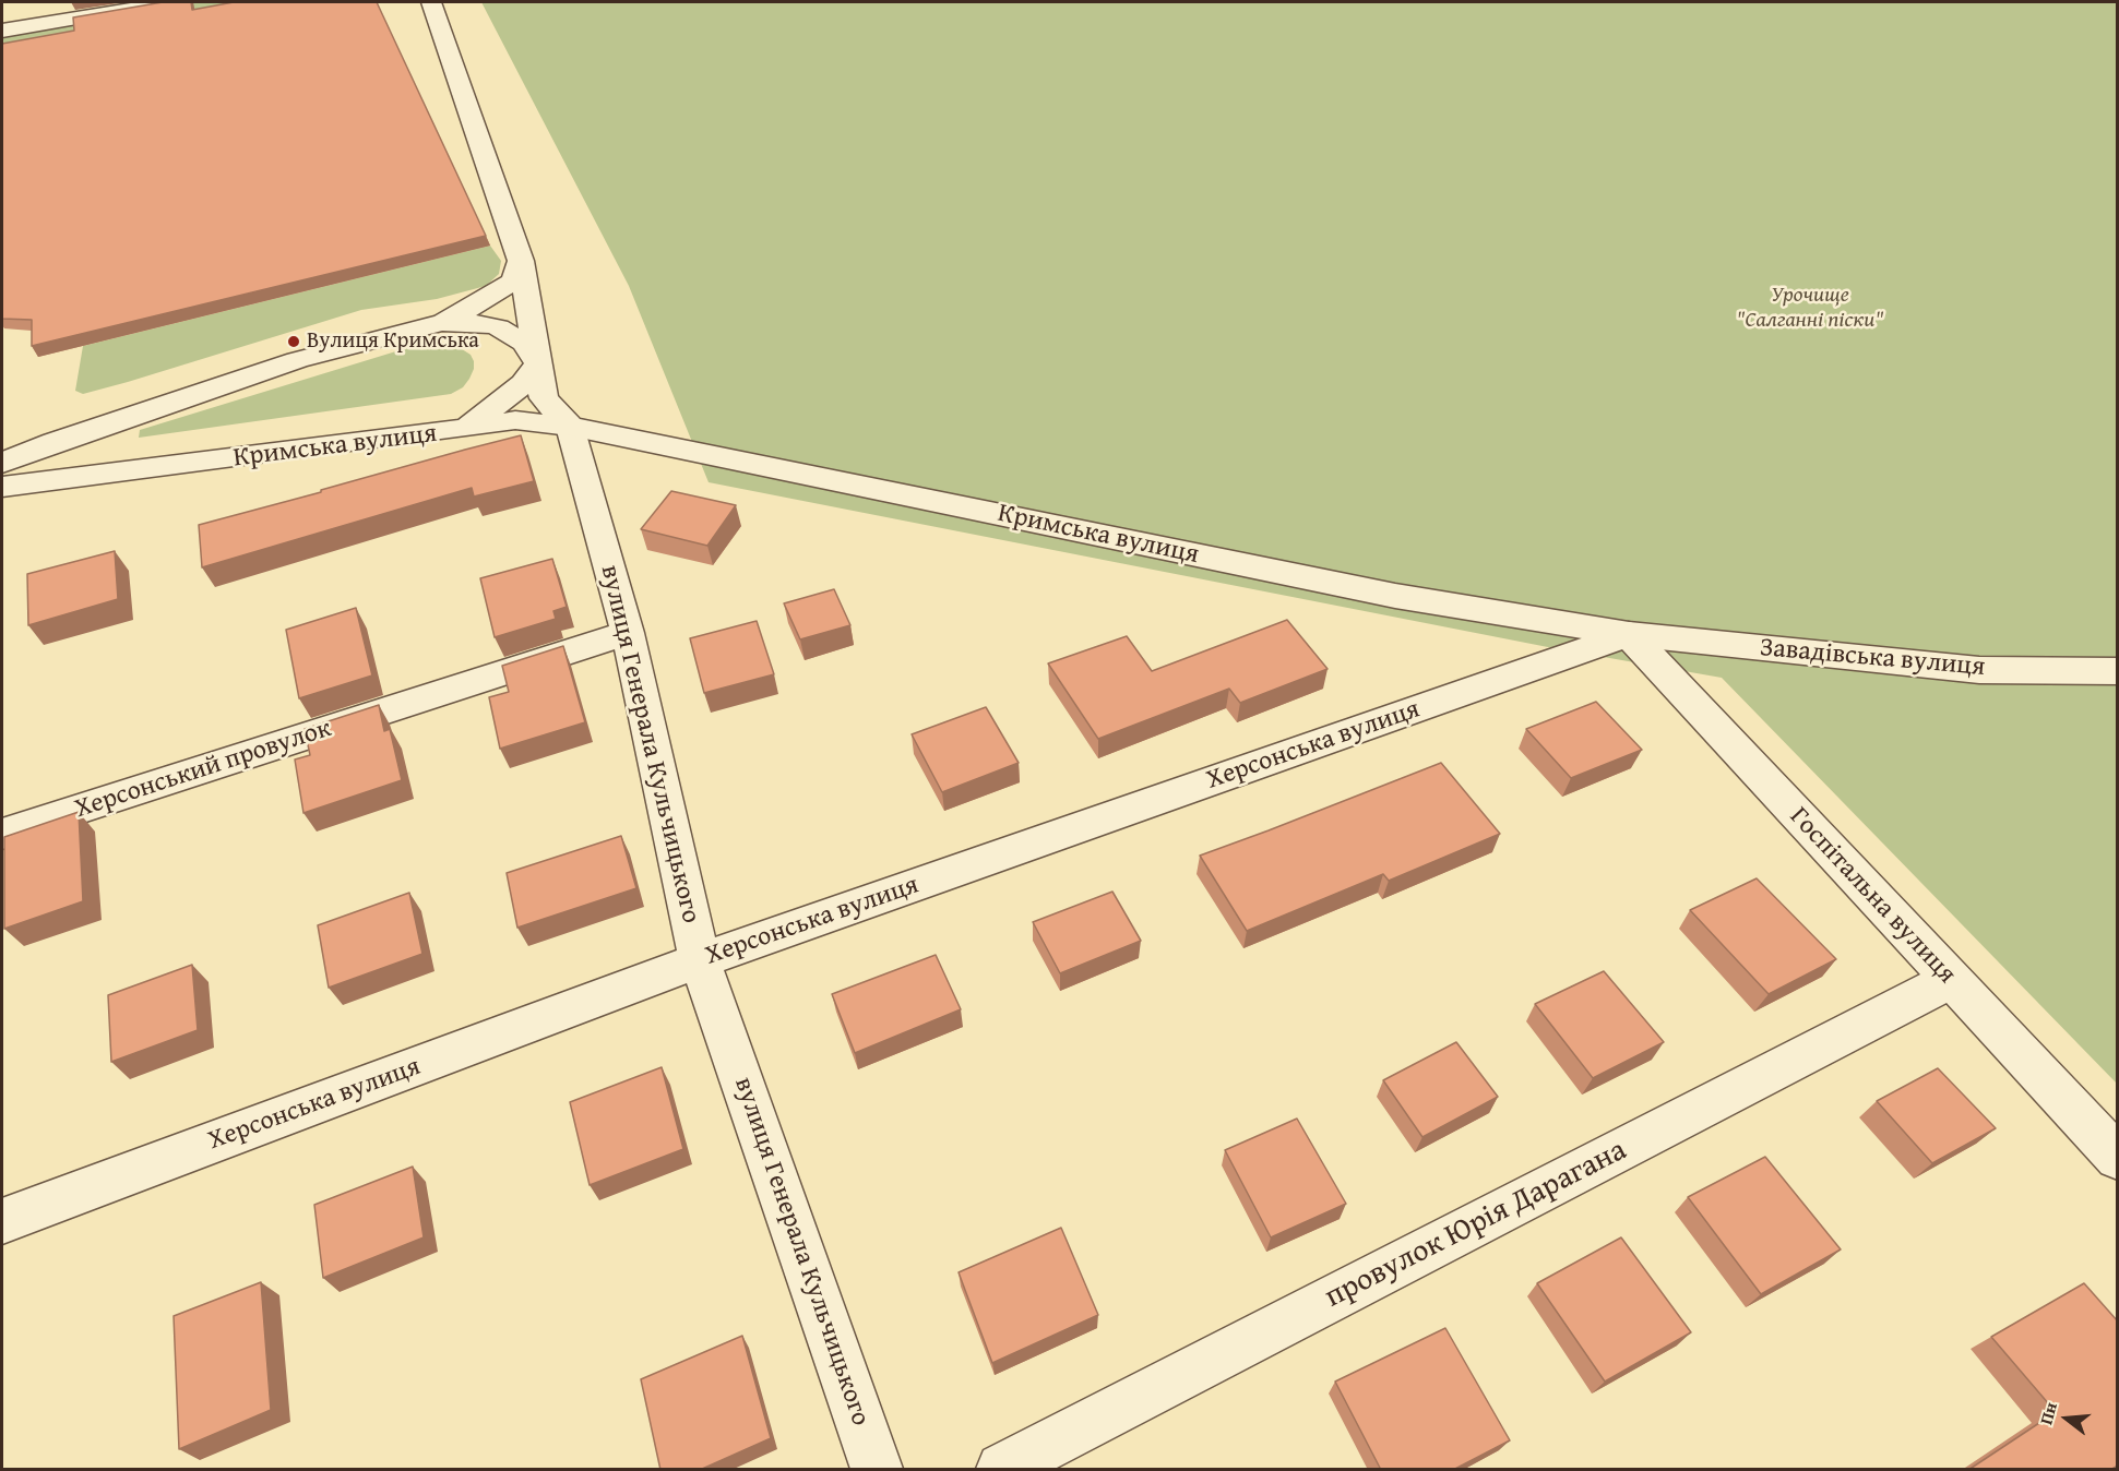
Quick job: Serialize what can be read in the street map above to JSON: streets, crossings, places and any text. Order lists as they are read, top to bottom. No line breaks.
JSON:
{"streets":{"street":["Кримська вулиця","Завадівська вулиця","вулиця Генерала Кульчицького","Херсонська вулиця","Херсонський провулок","Госпітальна вулиця","провулок Юрія Дарагана"]},"crossings":[["Кримська вулиця","Завадівська вулиця"],["Кримська вулиця","вулиця Генерала Кульчицького"],["Кримська вулиця","Херсонська вулиця"],["Кримська вулиця","Госпітальна вулиця"],["Завадівська вулиця","Херсонська вулиця"],["Завадівська вулиця","Госпітальна вулиця"],["вулиця Генерала Кульчицького","Херсонська вулиця"],["вулиця Генерала Кульчицького","Херсонський провулок"],["Херсонська вулиця","Госпітальна вулиця"],["Госпітальна вулиця","провулок Юрія Дарагана"]],"parks":["Урочище \"Салганні піски\""],"places":["Вулиця Кримська"],"north":"left"}
